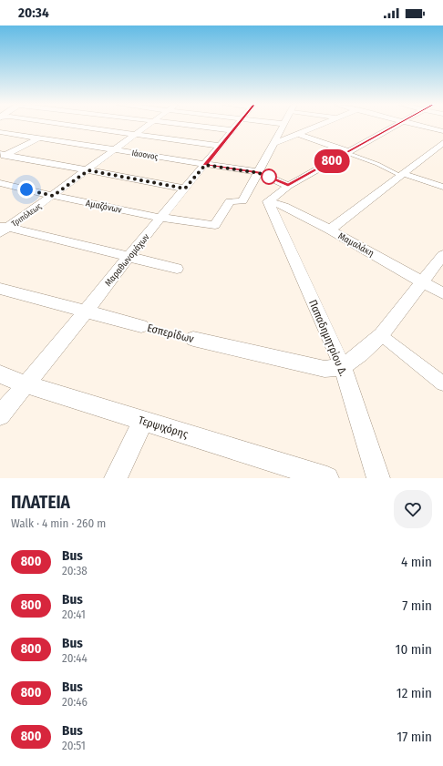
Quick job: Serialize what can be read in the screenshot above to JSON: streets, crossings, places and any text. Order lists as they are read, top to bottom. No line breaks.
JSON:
{"streets":{"street":["Ιάσονος","Αμαζόνων","Τριπόλεως","Μαμαλάκη","Μαραθωνομάχων","Εσπερίδων","Παπαδημητρίου Δ.","Τερψιχόρης"]},"crossings":[["Ιάσονος","Αμαζόνων"],["Ιάσονος","Τριπόλεως"],["Ιάσονος","Μαραθωνομάχων"],["Αμαζόνων","Τριπόλεως"],["Αμαζόνων","Μαραθωνομάχων"],["Μαμαλάκη","Παπαδημητρίου Δ."],["Μαραθωνομάχων","Εσπερίδων"],["Μαραθωνομάχων","Τερψιχόρης"],["Εσπερίδων","Παπαδημητρίου Δ."]],"lines":["bus line 800"],"page":{"status":"20:34","on_map":"800","heading":["ΠΛΑΤΕΙΑ","Walk · 4 min · 260 m"],"list":[{"mark":"800","name":"Bus","note":"20:38","value":"4 min"},{"mark":"800","name":"Bus","note":"20:41","value":"7 min"},{"mark":"800","name":"Bus","note":"20:44","value":"10 min"},{"mark":"800","name":"Bus","note":"20:46","value":"12 min"},{"mark":"800","name":"Bus","note":"20:51","value":"17 min"}]}}
